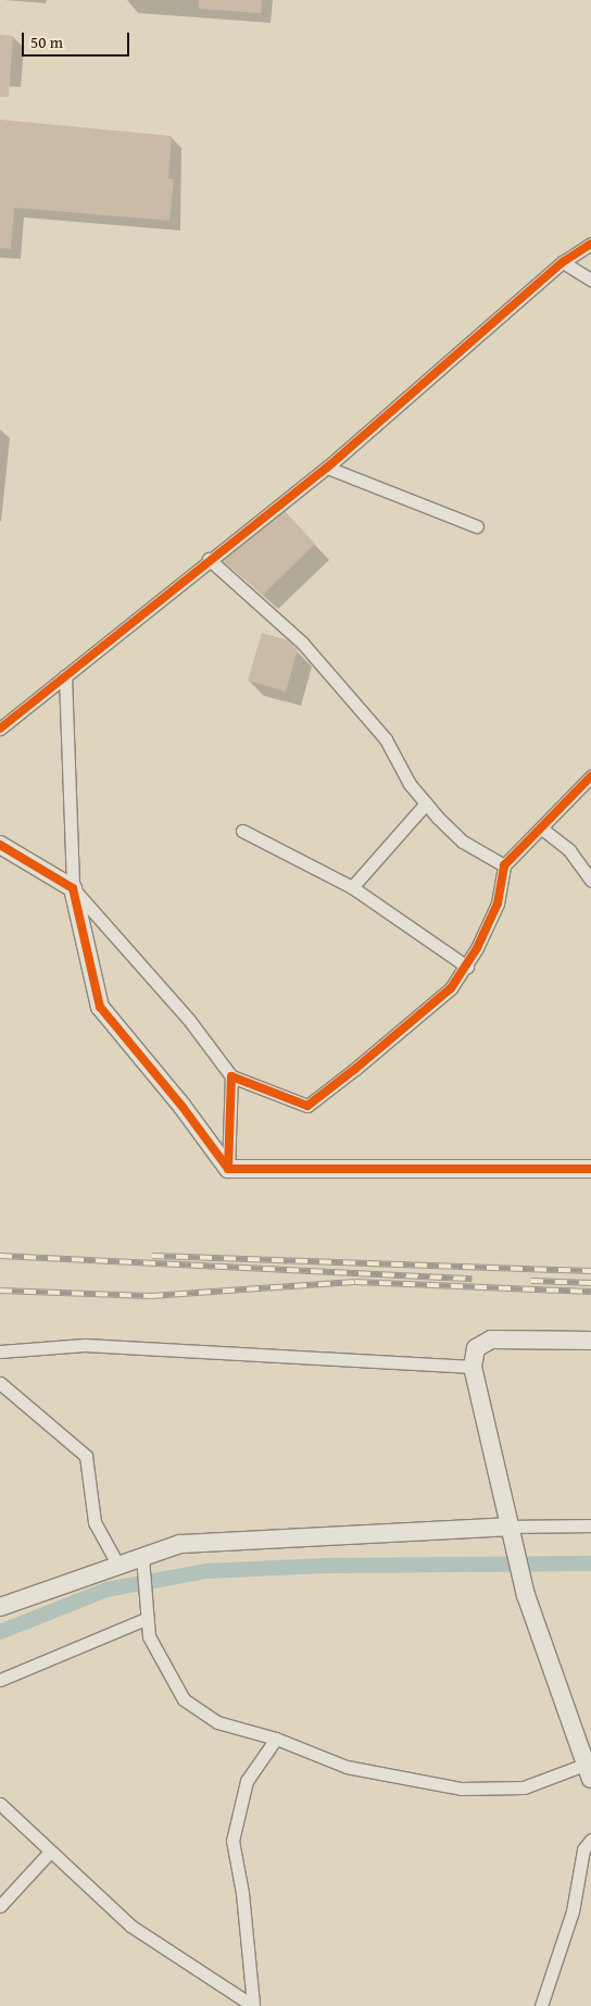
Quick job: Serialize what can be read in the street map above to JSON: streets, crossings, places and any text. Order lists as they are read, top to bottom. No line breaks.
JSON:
{"scale_bar":"50 m"}
